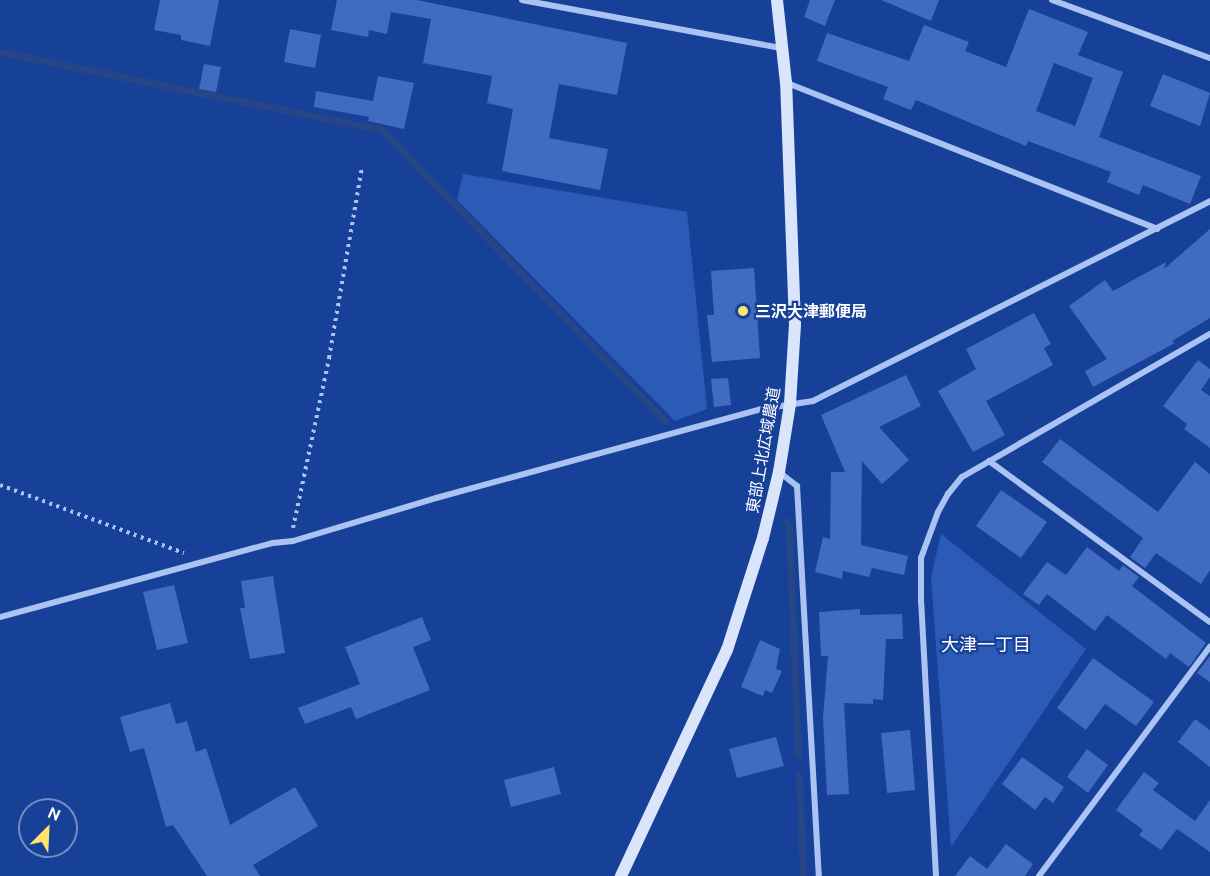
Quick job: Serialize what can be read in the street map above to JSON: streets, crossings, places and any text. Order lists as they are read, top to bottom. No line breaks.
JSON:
{"streets":{"street":["東部上北広域農道"]},"districts":["大津一丁目"],"places":["三沢大津郵便局"],"north":"top right"}
